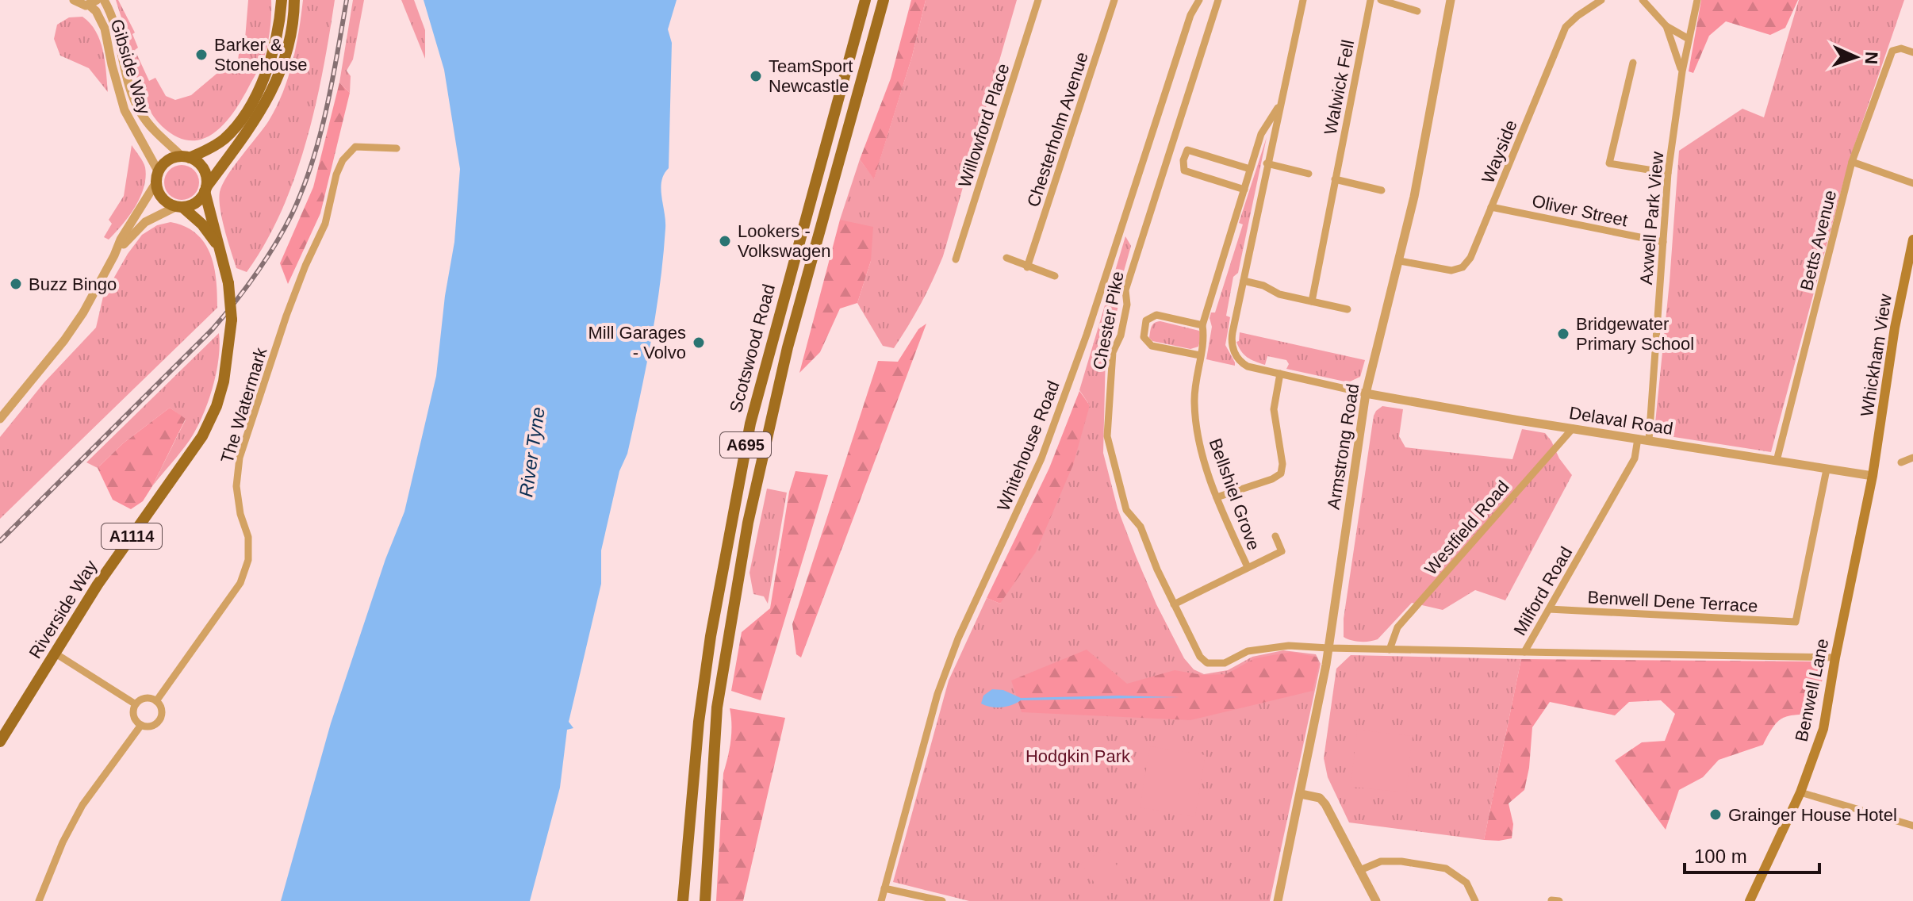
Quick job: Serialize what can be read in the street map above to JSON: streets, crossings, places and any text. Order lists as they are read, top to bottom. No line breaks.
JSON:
{"streets":{"main road":["Scotswood Road","Whickham View","A695","A1114","Riverside Way","Benwell Lane"],"street":["Gibside Way","Walwick Fell","Willowford Place","Chesterholm Avenue","Wayside","Oliver Street","Axwell Park View","Betts Avenue","Chester Pike","The Watermark","Delaval Road","Whitehouse Road","Armstrong Road","Bellshiel Grove","Westfield Road","Milford Road","Benwell Dene Terrace"]},"crossings":[["Gibside Way","Riverside Way"],["Wayside","Oliver Street"],["Wayside","Armstrong Road"],["Oliver Street","Axwell Park View"],["Axwell Park View","Delaval Road"],["Betts Avenue","Delaval Road"],["Chester Pike","Armstrong Road"],["Chester Pike","Bellshiel Grove"],["Chester Pike","Milford Road"],["Whickham View","Delaval Road"],["Whickham View","Benwell Lane"],["Delaval Road","Armstrong Road"],["Delaval Road","Westfield Road"],["Delaval Road","Milford Road"],["Delaval Road","Benwell Dene Terrace"],["Delaval Road","Benwell Lane"],["Armstrong Road","Milford Road"],["Westfield Road","Milford Road"],["Milford Road","Benwell Dene Terrace"]],"water":["River Tyne"],"parks":["Hodgkin Park"],"places":["Barker & Stonehouse","TeamSport Newcastle","Lookers - Volkswagen","Buzz Bingo","Bridgewater Primary School","Mill Garages - Volvo","Grainger House Hotel"],"scale_bar":"100 m","north":"right"}
